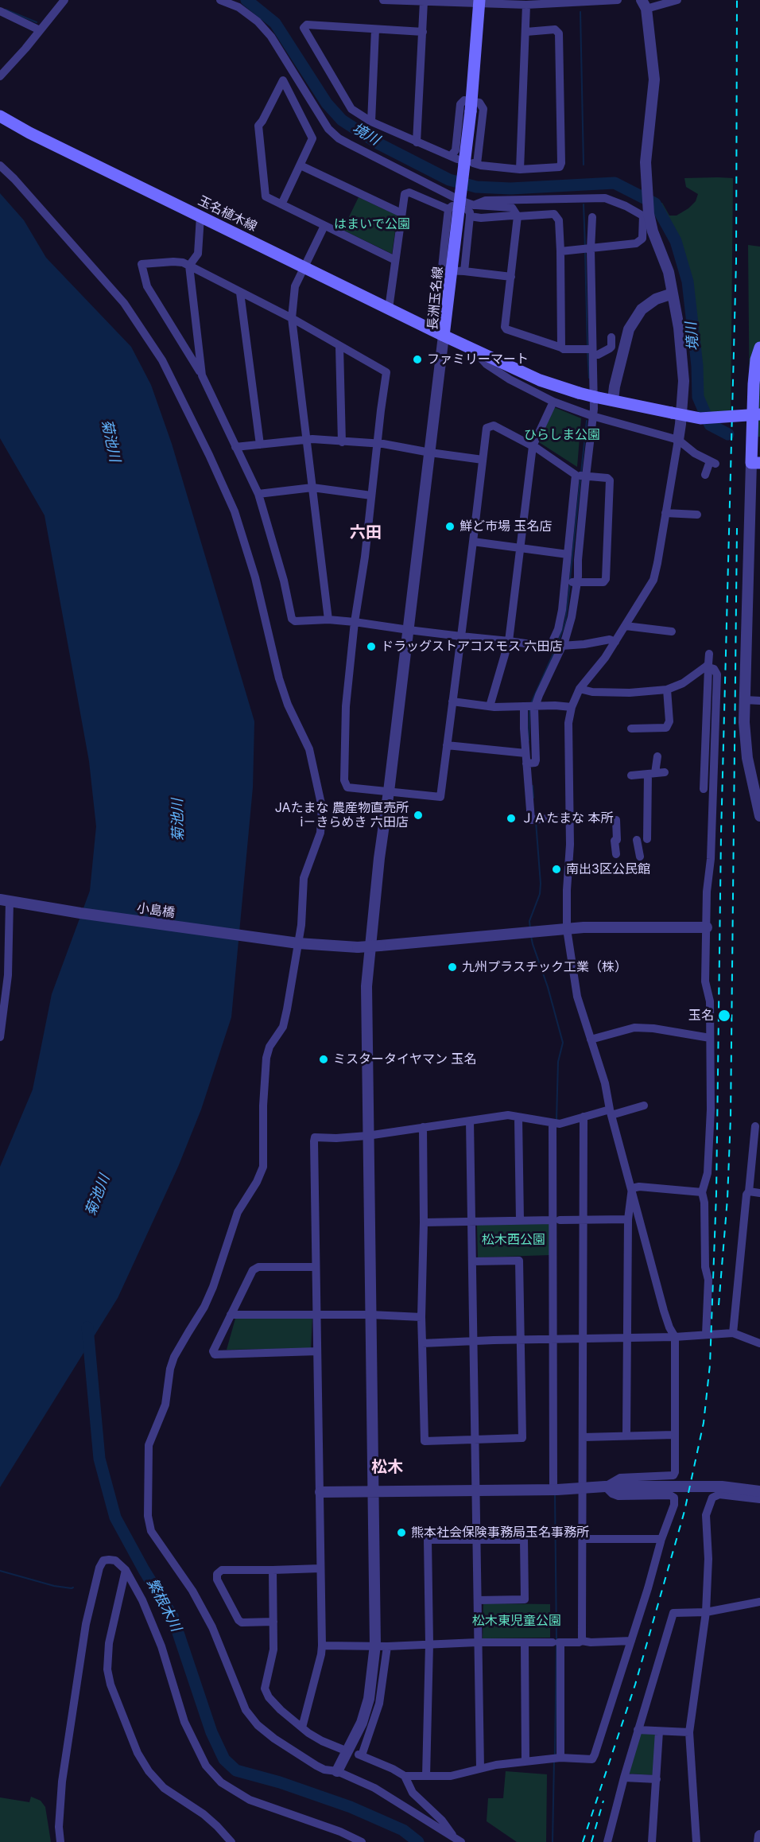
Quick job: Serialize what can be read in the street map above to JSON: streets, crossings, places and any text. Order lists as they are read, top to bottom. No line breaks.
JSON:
{"streets":{"main road":["玉名植木線","長洲玉名線"],"street":["小島橋"]},"crossings":[["玉名植木線","長洲玉名線"]],"districts":["六田","松木"],"water":["境川","菊池川","繁根木川"],"parks":["はまいで公園","ひらしま公園","松木西公園","松木東児童公園"],"places":["ファミリーマート","鮮ど市場 玉名店","ドラッグストアコスモス 六田店","JAたまな 農産物直売所 i－きらめき 六田店","ＪＡたまな 本所","南出3区公民館","九州プラスチック工業（株）","玉名","ミスタータイヤマン 玉名","熊本社会保険事務局玉名事務所"]}
